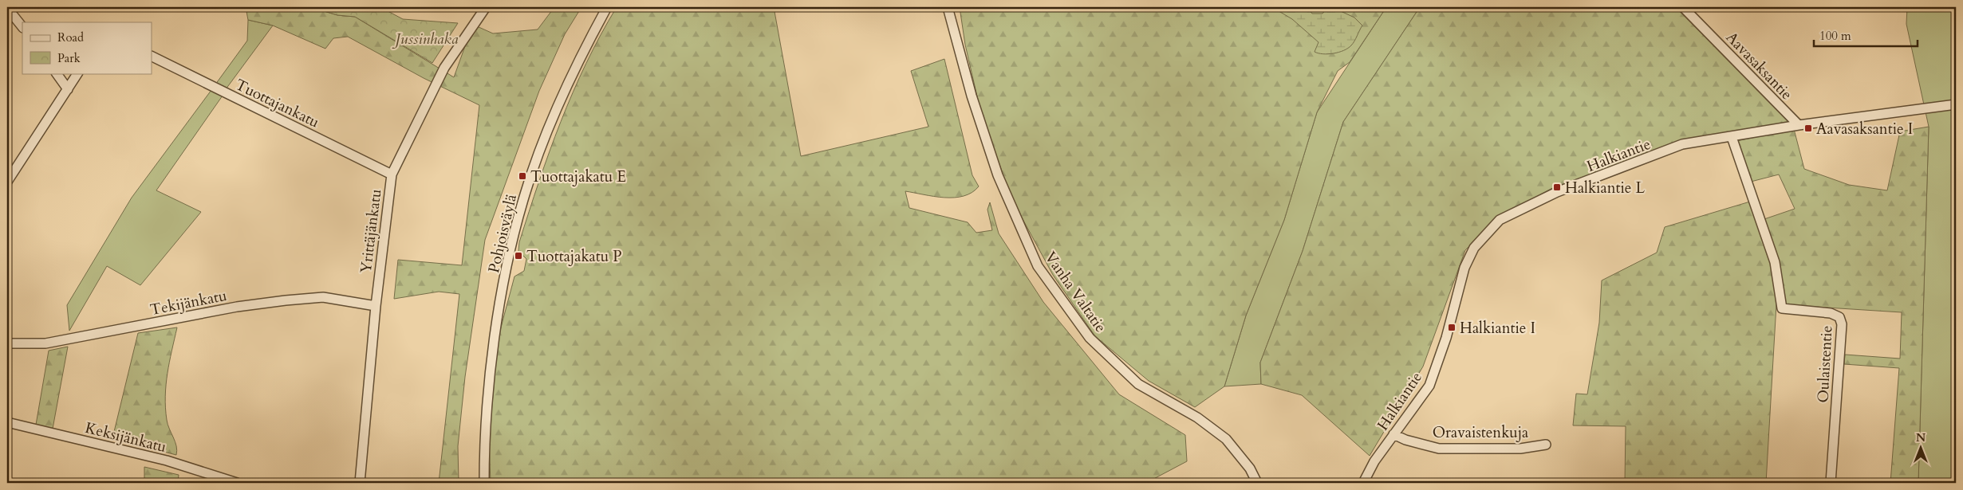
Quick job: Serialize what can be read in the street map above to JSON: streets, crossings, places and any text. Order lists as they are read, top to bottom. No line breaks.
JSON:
{"streets":{"street":["Aavasaksantie","Tuottajankatu","Halkiantie","Yrittäjänkatu","Pohjoisväylä","Vanha Valtatie","Tekijänkatu","Oulaistentie","Oravaistenkuja","Keksijänkatu"]},"crossings":[["Aavasaksantie","Halkiantie"],["Tuottajankatu","Yrittäjänkatu"],["Halkiantie","Oulaistentie"],["Halkiantie","Oravaistenkuja"],["Yrittäjänkatu","Tekijänkatu"]],"parks":["Jussinhaka"],"places":{"transit":["Aavasaksantie I","Tuottajakatu E","Halkiantie L","Tuottajakatu P","Halkiantie I"]},"legend":["Road","Park"],"scale_bar":"100 m","north":"top"}
